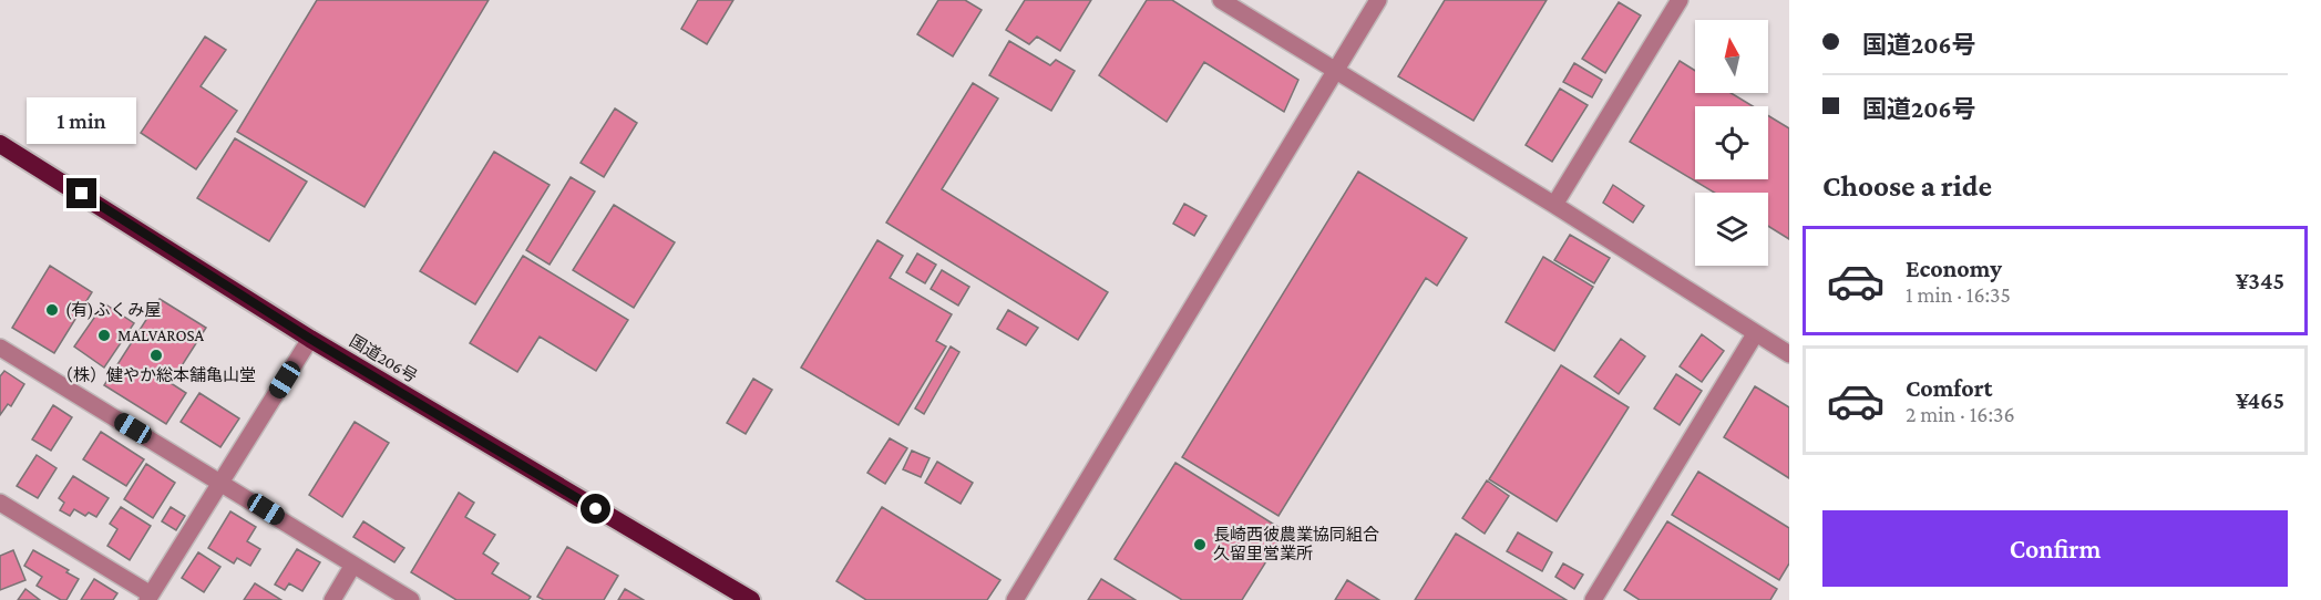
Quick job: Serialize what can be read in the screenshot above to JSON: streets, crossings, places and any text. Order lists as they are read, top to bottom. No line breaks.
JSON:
{"streets":{"highway":["国道206号"]},"places":["(有)ふくみ屋","MALVAROSA","（株）健やか総本舗亀山堂","長崎西彼農業協同組合 久留里営業所"],"north":"top","page":{"banner":["国道206号","国道206号"],"bubble":"1 min","heading":"Choose a ride","list":[{"name":"Economy","note":"1 min · 16:35","value":"¥345"},{"name":"Comfort","note":"2 min · 16:36","value":"¥465"}],"buttons":"Confirm"}}
